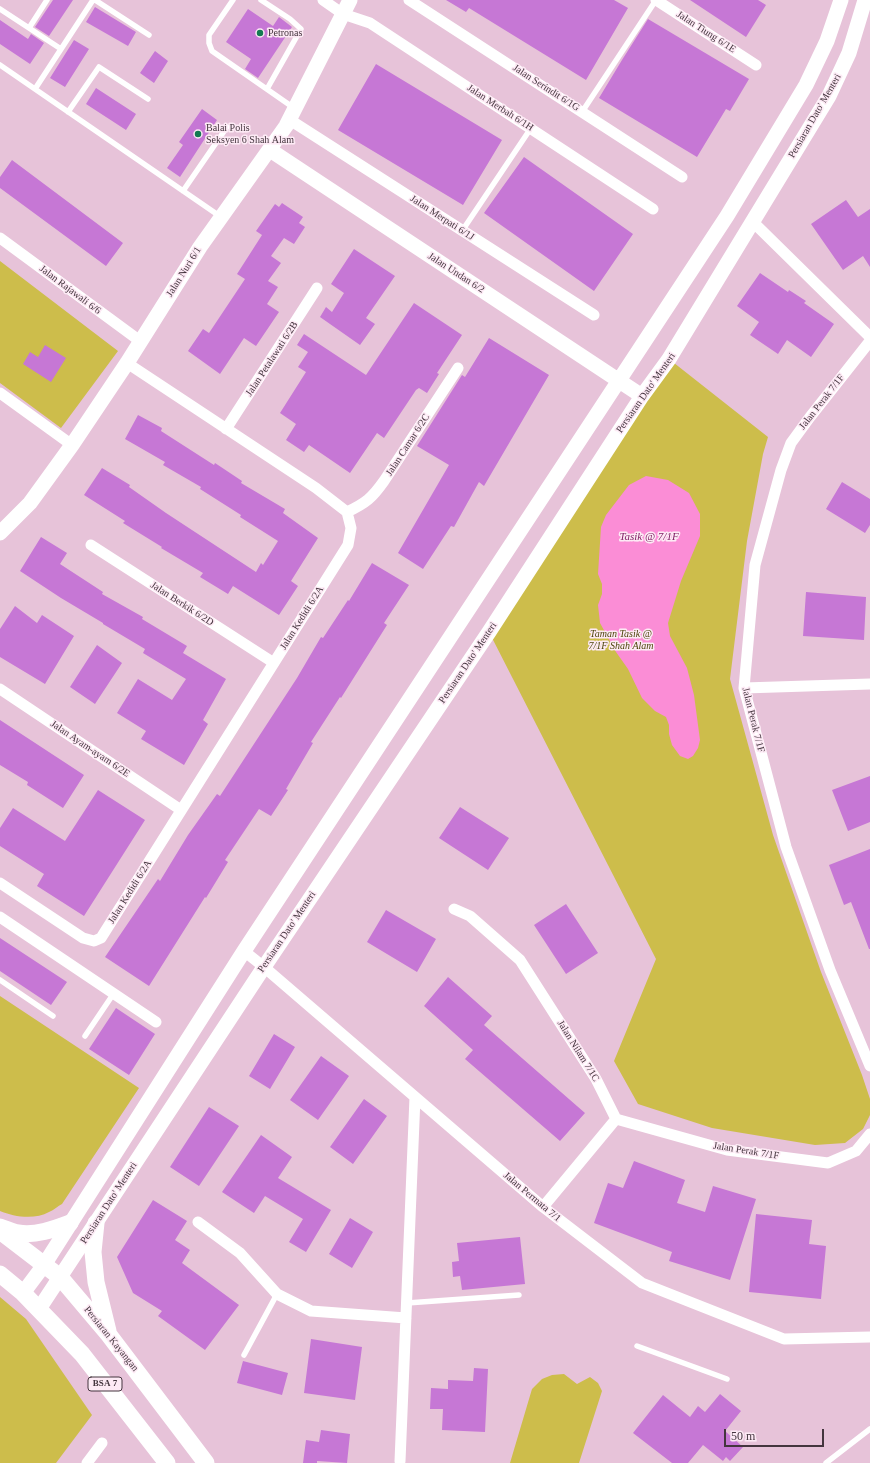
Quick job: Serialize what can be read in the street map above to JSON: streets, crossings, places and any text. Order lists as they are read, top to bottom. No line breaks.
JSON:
{"streets":{"main road":["Persiaran Dato' Menteri","Jalan Nuri 6/1","Jalan Undan 6/2","Persiaran Kayangan","BSA 7"],"street":["Jalan Tiung 6/1E","Jalan Serindit 6/1G","Jalan Merbah 6/1H","Jalan Merpati 6/1J","Jalan Rajawali 6/6","Jalan Petalawati 6/2B","Jalan Perak 7/1F","Jalan Camar 6/2C","Jalan Berkik 6/2D","Jalan Kedidi 6/2A","Jalan Ayam-ayam 6/2E","Jalan Nilam 7/1C","Jalan Permata 7/1"]},"crossings":[["Jalan Merbah 6/1H","Jalan Nuri 6/1"],["Persiaran Dato' Menteri","Jalan Undan 6/2"],["Persiaran Dato' Menteri","Jalan Permata 7/1"],["Persiaran Dato' Menteri","Persiaran Kayangan"],["Persiaran Dato' Menteri","BSA 7"],["Jalan Merpati 6/1J","Jalan Nuri 6/1"],["Jalan Nuri 6/1","Jalan Undan 6/2"],["Jalan Nuri 6/1","Jalan Rajawali 6/6"],["Jalan Perak 7/1F","Jalan Nilam 7/1C"],["Jalan Camar 6/2C","Jalan Kedidi 6/2A"],["Jalan Berkik 6/2D","Jalan Kedidi 6/2A"],["Jalan Kedidi 6/2A","Jalan Ayam-ayam 6/2E"]],"water":["Tasik @ 7/1F"],"parks":["Taman Tasik @ 7/1F Shah Alam"],"places":["Petronas","Balai Polis Seksyen 6 Shah Alam"],"scale_bar":"50 m"}
